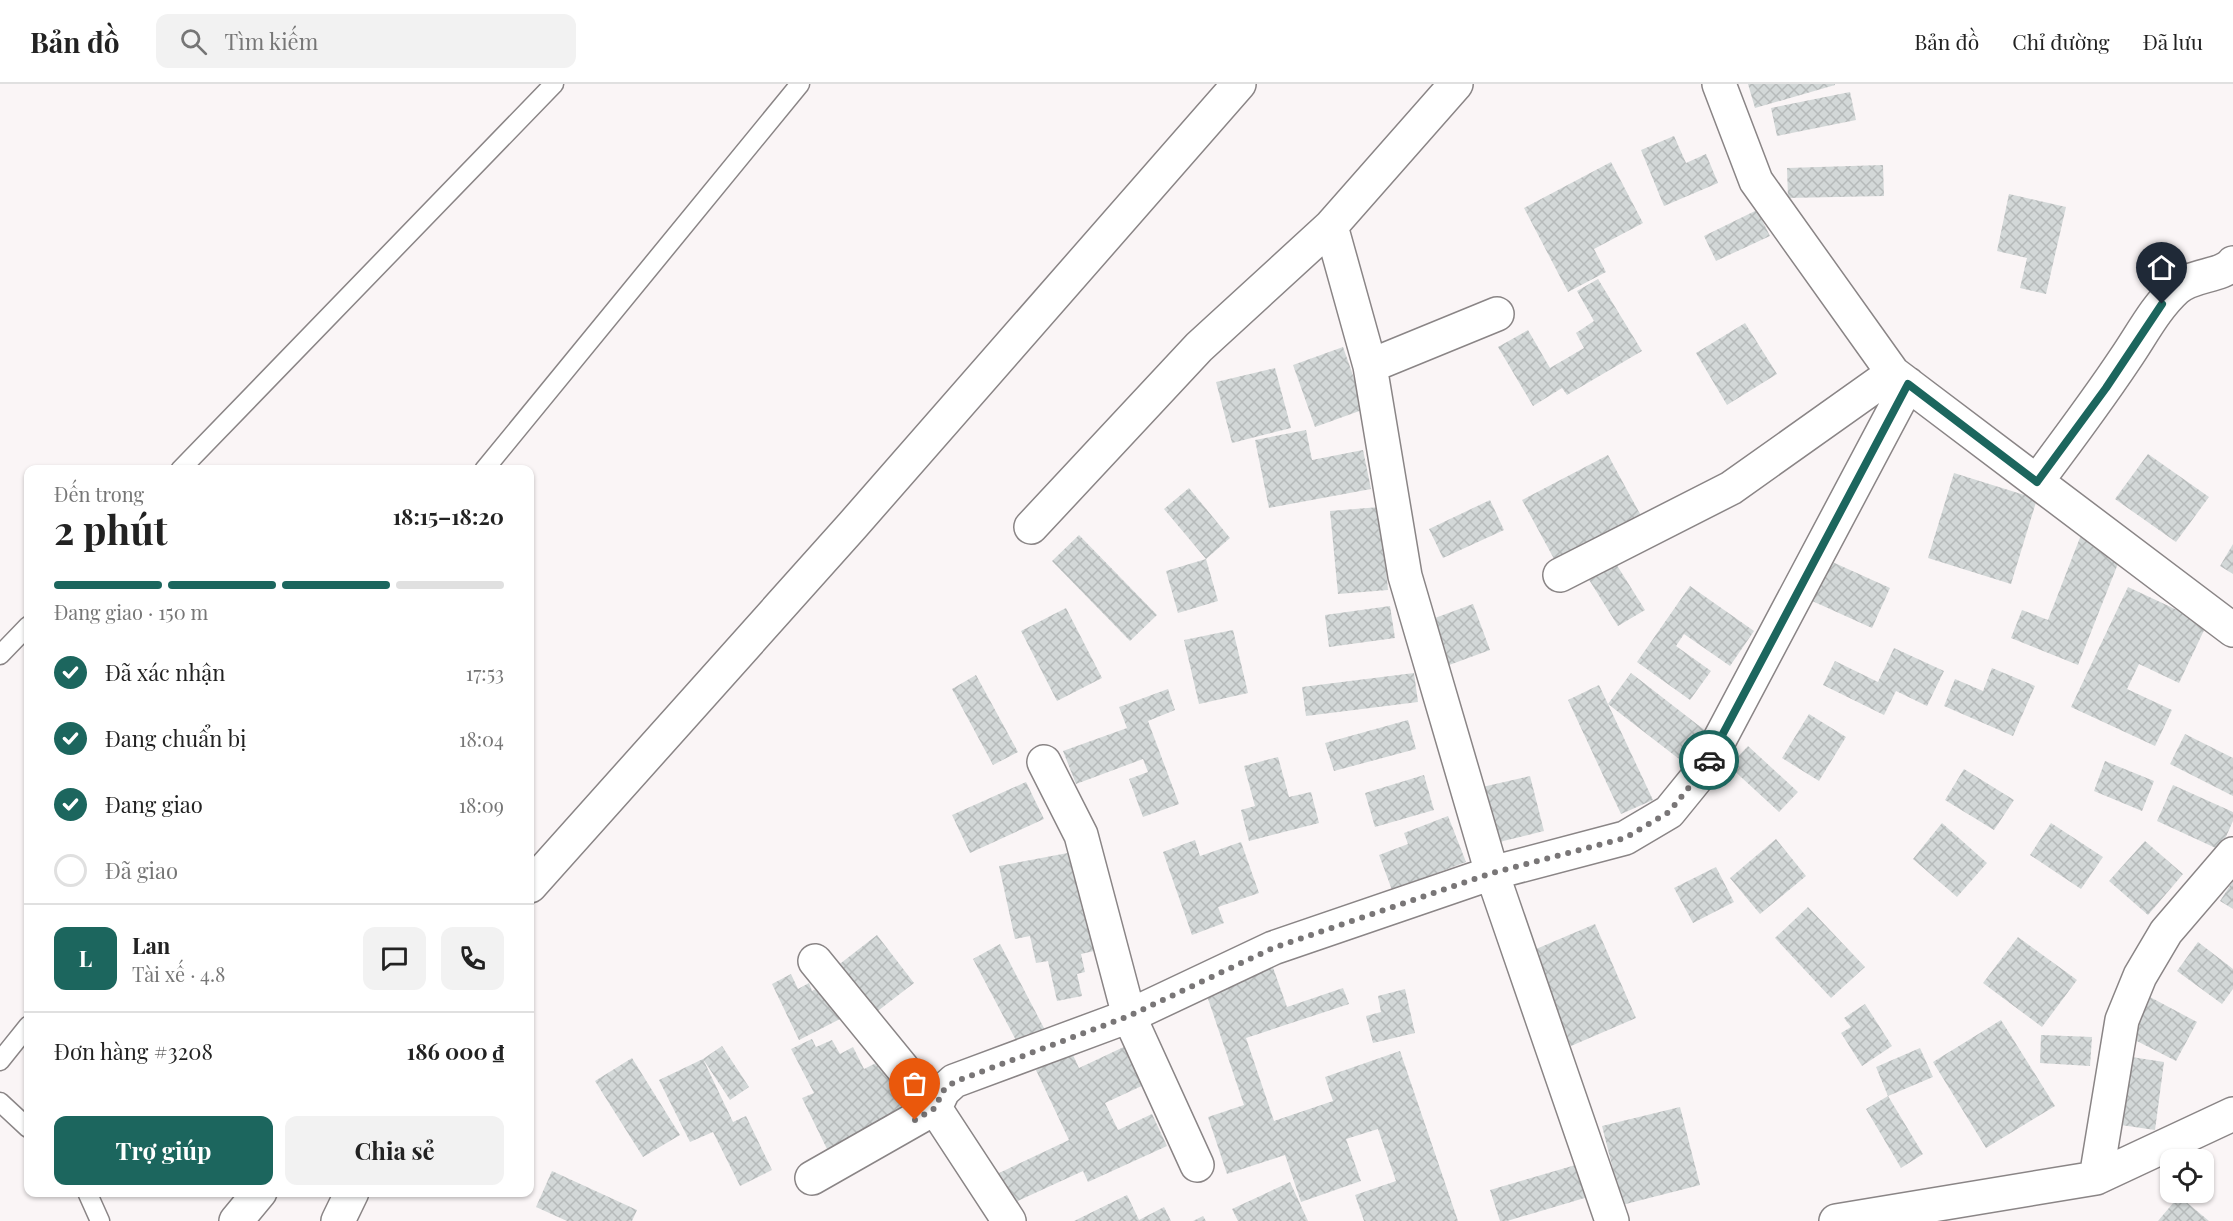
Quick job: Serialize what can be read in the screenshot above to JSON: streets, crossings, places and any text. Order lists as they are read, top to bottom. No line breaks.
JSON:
{"page":{"header":"Bản đồ","search":"Tìm kiếm","nav":["Bản đồ","Chỉ đường","Đã lưu"],"heading":["2 phút","Đến trong","18:15–18:20"],"panel":["Lan","Tài xế · 4.8","Đơn hàng #3208","186 000 ₫"],"bar":"Đang giao · 150 m","list":[["Đã xác nhận","17:53"],["Đang chuẩn bị","18:04"],["Đang giao","18:09"],"Đã giao"],"round":"L","buttons":["Trợ giúp","Chia sẻ"]}}
